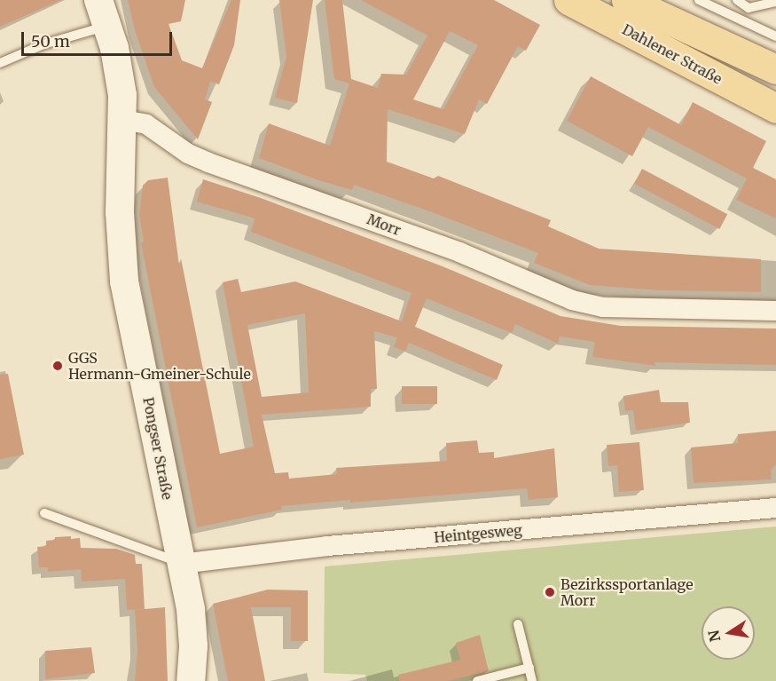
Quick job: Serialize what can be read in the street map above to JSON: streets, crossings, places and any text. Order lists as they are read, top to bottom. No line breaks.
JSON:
{"streets":{"main road":["Dahlener Straße","Pongser Straße"],"street":["Morr","Heintgesweg"]},"crossings":[["Morr","Pongser Straße"],["Pongser Straße","Heintgesweg"]],"places":["GGS Hermann-Gmeiner-Schule","Bezirkssportanlage Morr"],"scale_bar":"50 m","north":"left"}
